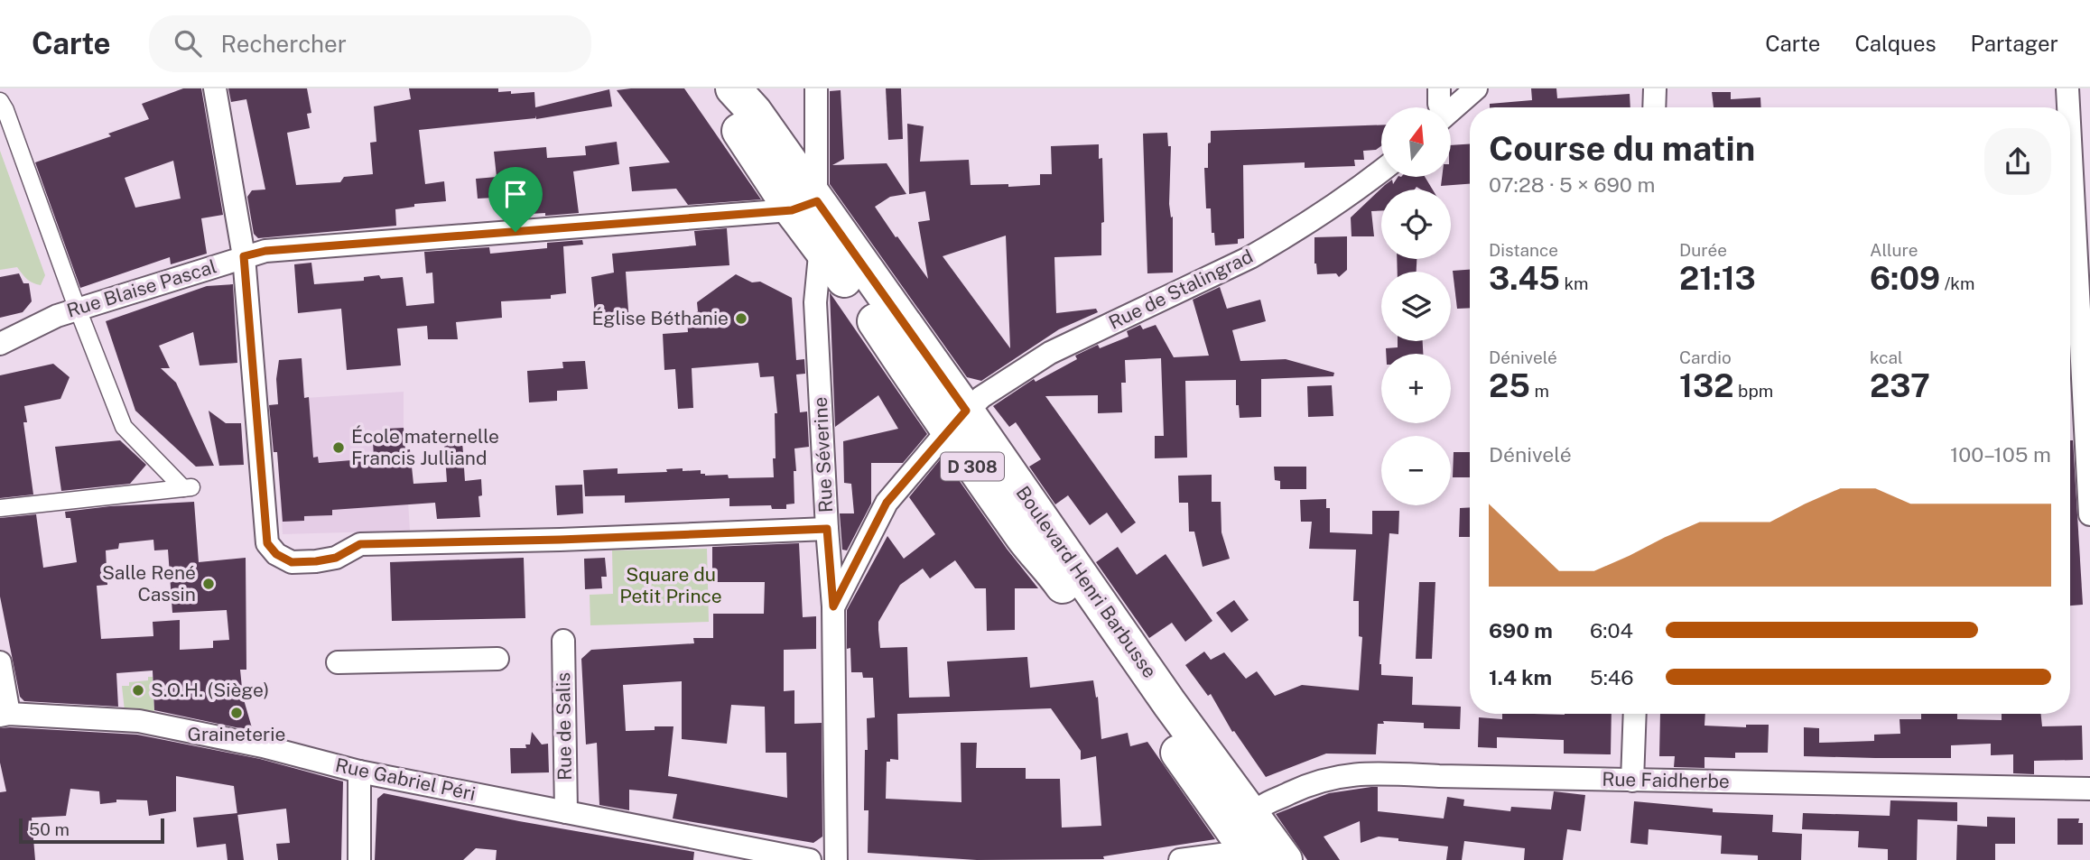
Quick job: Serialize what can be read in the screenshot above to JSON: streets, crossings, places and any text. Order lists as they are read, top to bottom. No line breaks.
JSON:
{"streets":{"main road":["D 308","Boulevard Henri Barbusse"],"street":["Rue Blaise Pascal","Rue de Stalingrad","Rue Séverine","Rue de Salis","Rue Gabriel Péri","Rue Faidherbe"]},"crossings":[["Rue Blaise Pascal","Boulevard Henri Barbusse"],["Rue de Stalingrad","Rue Séverine"],["Rue de Stalingrad","Boulevard Henri Barbusse"],["Rue Séverine","Boulevard Henri Barbusse"],["Boulevard Henri Barbusse","Rue Faidherbe"],["Rue de Salis","Rue Gabriel Péri"]],"parks":["Square du Petit Prince"],"places":["Église Béthanie","École maternelle Francis Julliand","Salle René Cassin","S.O.H. (Siège)","Graineterie"],"scale_bar":"50 m","north":"top","page":{"header":"Carte","search":"Rechercher","nav":["Carte","Calques","Partager"],"map_buttons":["+","−"],"heading":["Course du matin","07:28 · 5 × 690 m"],"stats":[["Distance","3.45 km"],["Durée","21:13"],["Allure","6:09 /km"],["Dénivelé","25 m"],["Cardio","132 bpm"],["kcal","237"]],"chart":["Dénivelé","100–105 m"],"list":[{"name":"690 m","note":"6:04"},{"name":"1.4 km","note":"5:46"}],"scale":"50 m"}}
